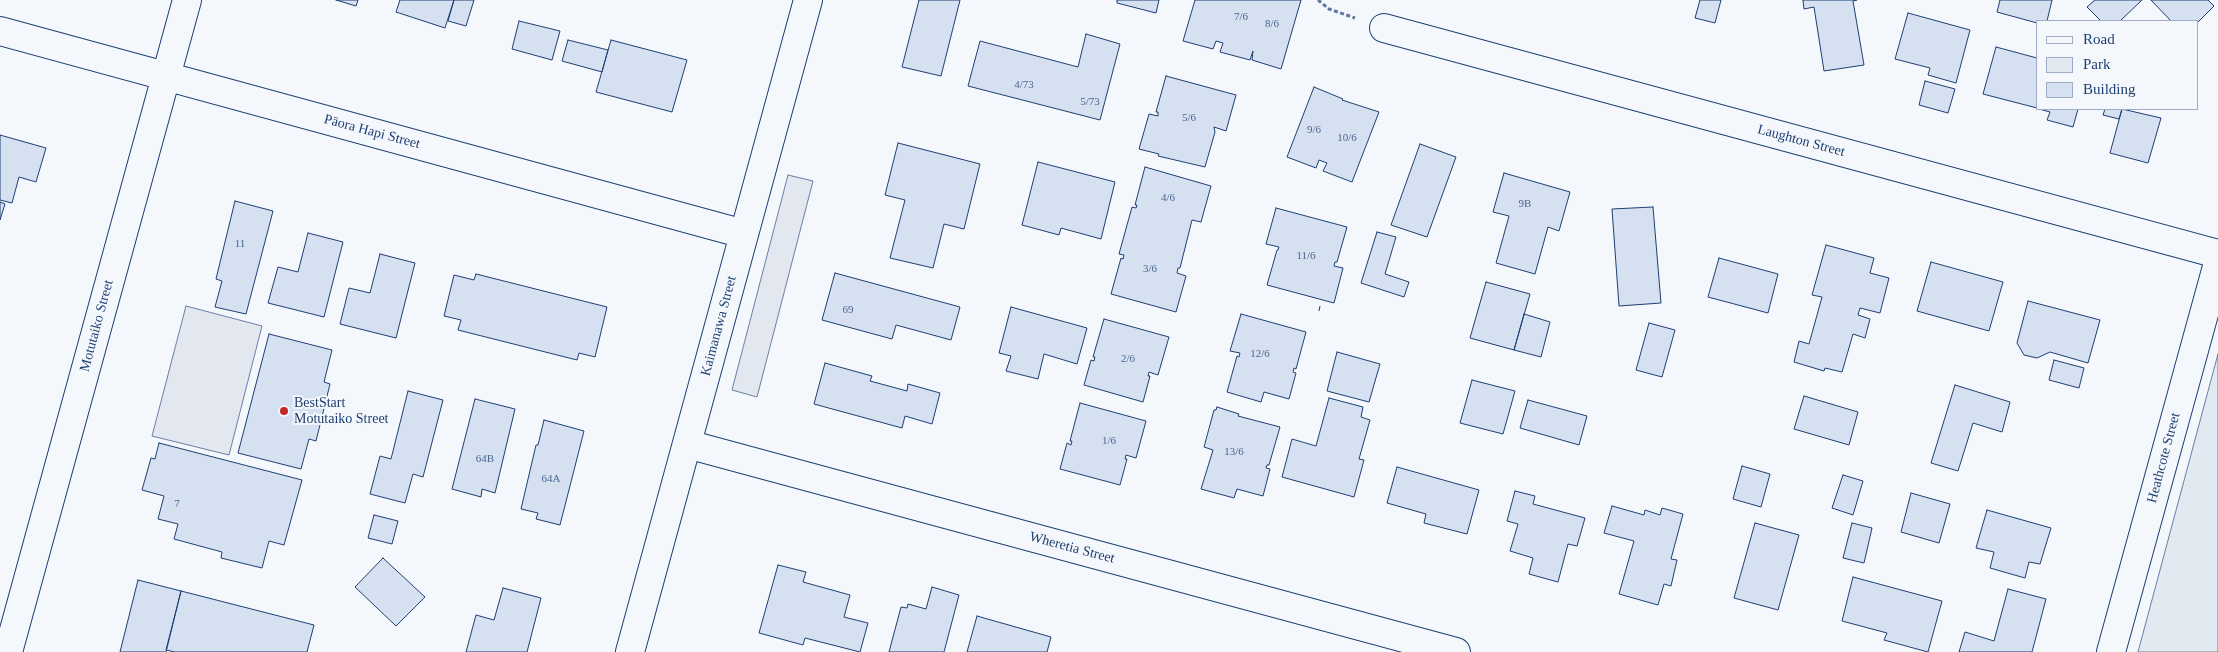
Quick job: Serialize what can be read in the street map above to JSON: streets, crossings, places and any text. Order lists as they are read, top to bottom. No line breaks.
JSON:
{"streets":{"street":["Pāora Hapi Street","Laughton Street","Motutaiko Street","Kaimanawa Street","Heathcote Street","Wheretia Street"]},"crossings":[["Pāora Hapi Street","Motutaiko Street"],["Pāora Hapi Street","Kaimanawa Street"],["Kaimanawa Street","Wheretia Street"]],"places":["BestStart Motutaiko Street"],"house_numbers":["7/6","8/6","4/73","5/73","5/6","9/6","10/6","4/6","9B","11","11/6","3/6","69","12/6","2/6","1/6","13/6","64B","64A","7"],"legend":["Road","Park","Building"]}
